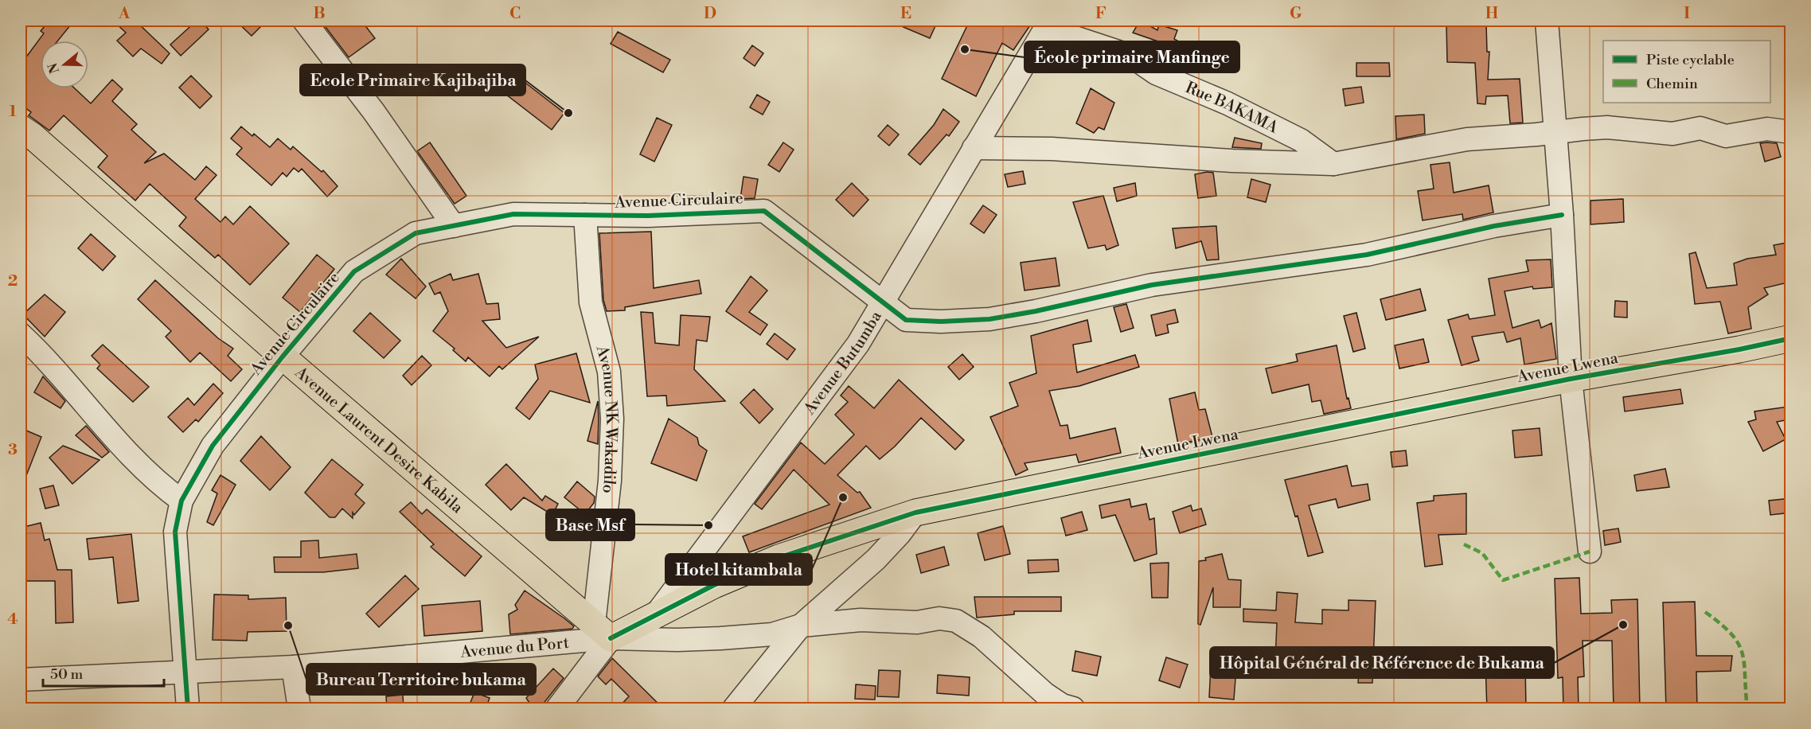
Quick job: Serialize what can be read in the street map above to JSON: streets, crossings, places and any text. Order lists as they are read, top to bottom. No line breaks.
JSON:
{"streets":{"main road":["Avenue Lwena","Avenue Laurent Desire Kabila"],"street":["Rue BAKAMA","Avenue Circulaire","Avenue Butumba","Avenue NK Wakadilo","Avenue du Port"]},"crossings":[["Rue BAKAMA","Avenue Butumba"],["Avenue Circulaire","Avenue Butumba"],["Avenue Circulaire","Avenue NK Wakadilo"],["Avenue Circulaire","Avenue Laurent Desire Kabila"],["Avenue Circulaire","Avenue du Port"],["Avenue Butumba","Avenue Lwena"],["Avenue Lwena","Avenue NK Wakadilo"],["Avenue Lwena","Avenue Laurent Desire Kabila"],["Avenue Lwena","Avenue du Port"],["Avenue NK Wakadilo","Avenue Laurent Desire Kabila"],["Avenue NK Wakadilo","Avenue du Port"],["Avenue Laurent Desire Kabila","Avenue du Port"]],"places":["École primaire Manfinge","Ecole Primaire Kajibajiba","Hotel kitambala","Base Msf","Hôpital Général de Référence de Bukama","Bureau Territoire bukama"],"legend":["Piste cyclable","Chemin"],"scale_bar":"50 m","north":"left","grid":{"columns":["A","B","C","D","E","F","G","H","I"],"rows":["1","2","3","4"]}}
